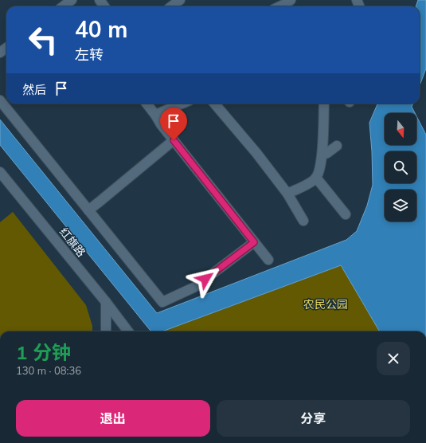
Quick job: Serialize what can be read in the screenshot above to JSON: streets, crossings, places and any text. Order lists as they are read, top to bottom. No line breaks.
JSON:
{"streets":{"street":["红旗路"]},"parks":["农民公园"],"north":"bottom","page":{"turn":["40 m","左转"],"then":"然后","heading":["1 分钟","130 m · 08:36"],"buttons":["退出","分享"]}}
